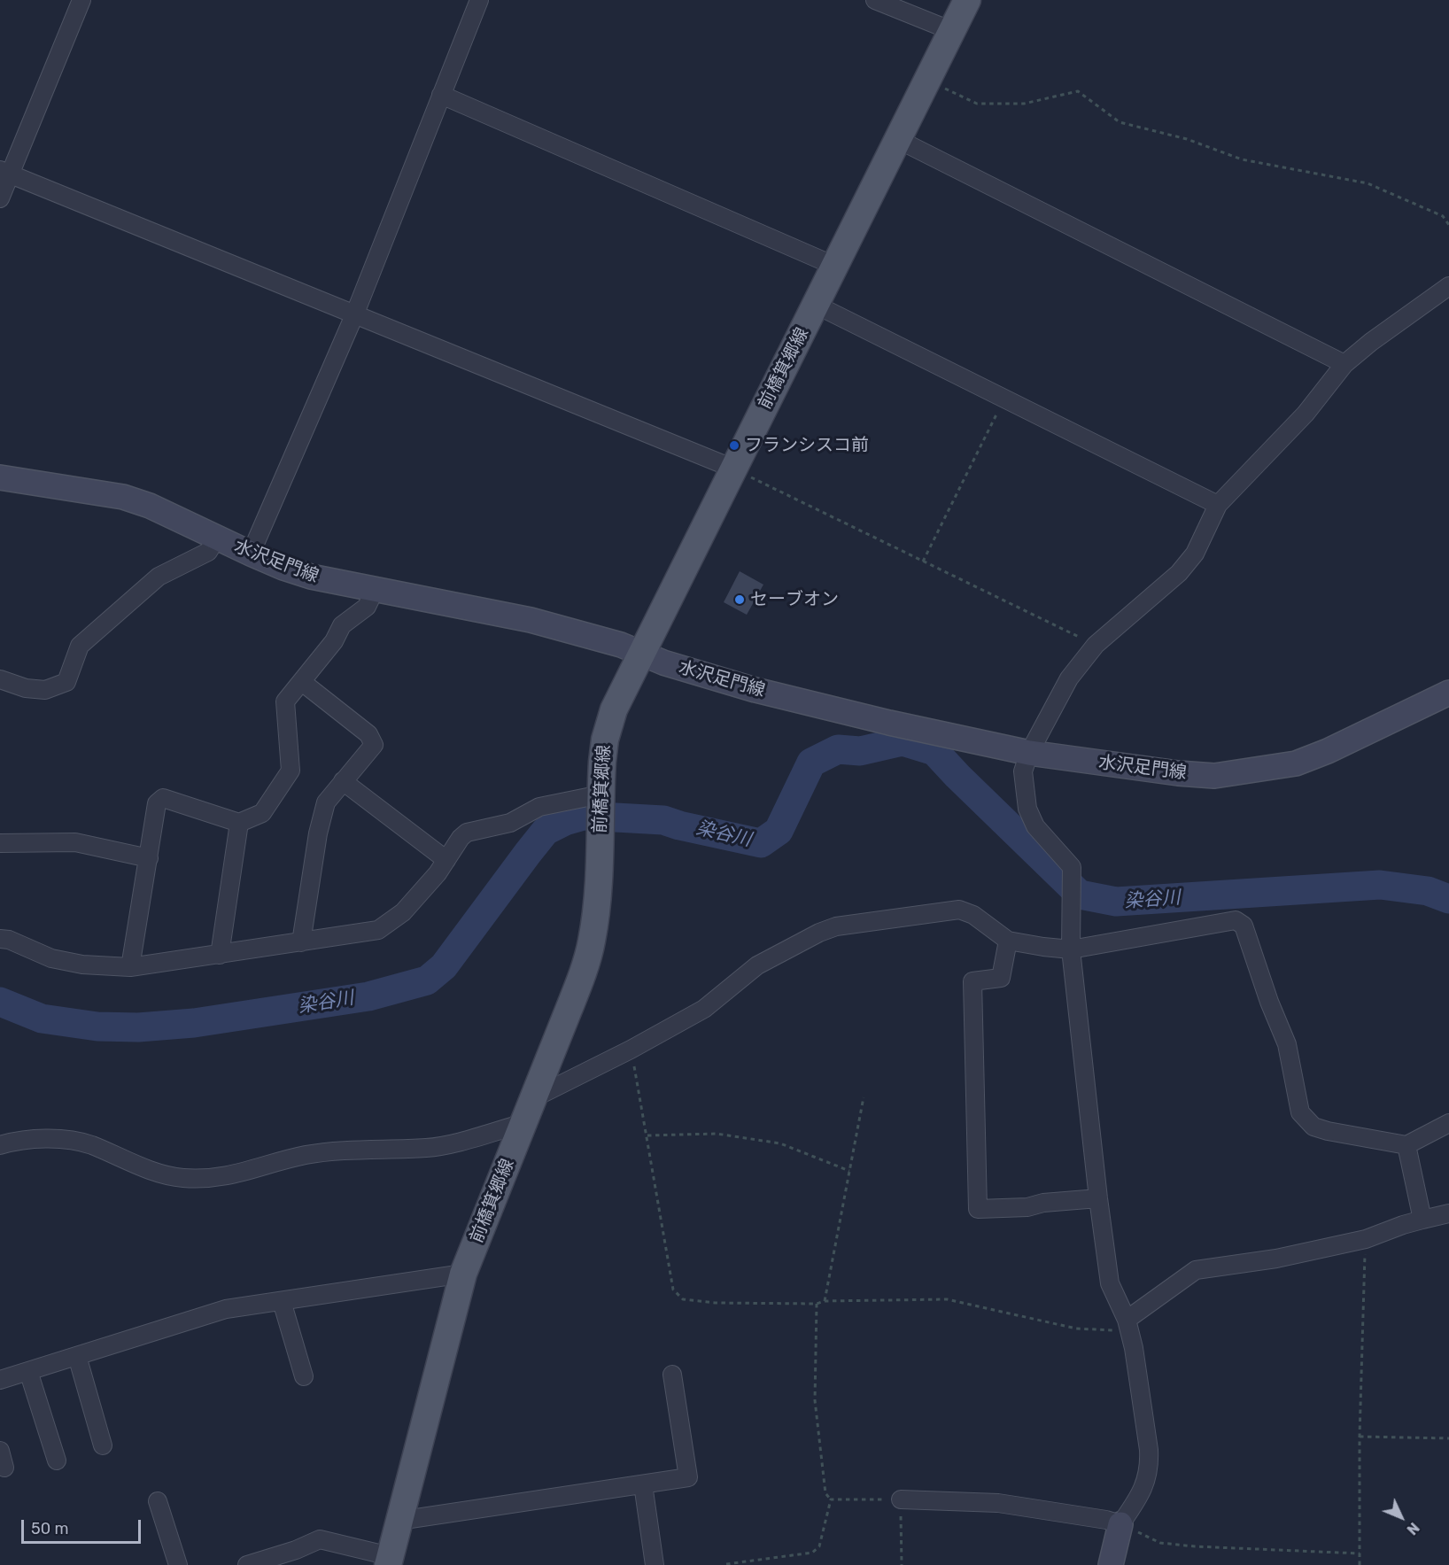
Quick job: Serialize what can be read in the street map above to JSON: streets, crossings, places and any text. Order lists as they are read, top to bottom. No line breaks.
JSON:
{"streets":{"main road":["前橋箕郷線","水沢足門線"]},"crossings":[["前橋箕郷線","水沢足門線"]],"water":["染谷川"],"places":["フランシスコ前","セーブオン"],"scale_bar":"50 m","north":"bottom right"}
